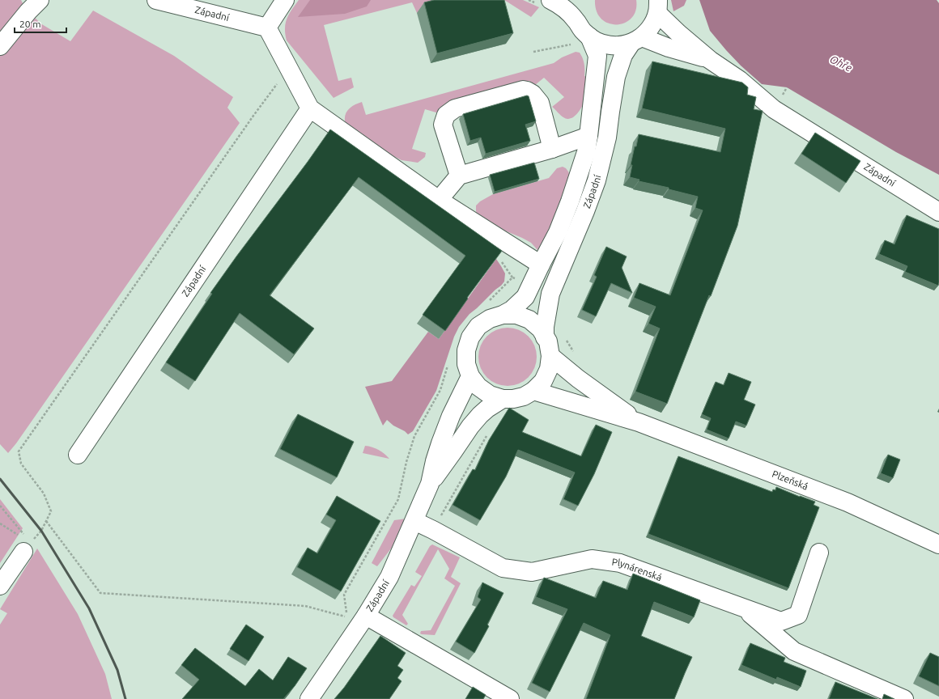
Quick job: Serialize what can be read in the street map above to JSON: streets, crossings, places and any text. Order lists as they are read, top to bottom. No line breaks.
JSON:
{"streets":{"street":["Západní","Plzeňská","Plynárenská"]},"crossings":[["Západní","Plzeňská"],["Západní","Plynárenská"]],"water":["Ohře"],"scale_bar":"20 m"}
